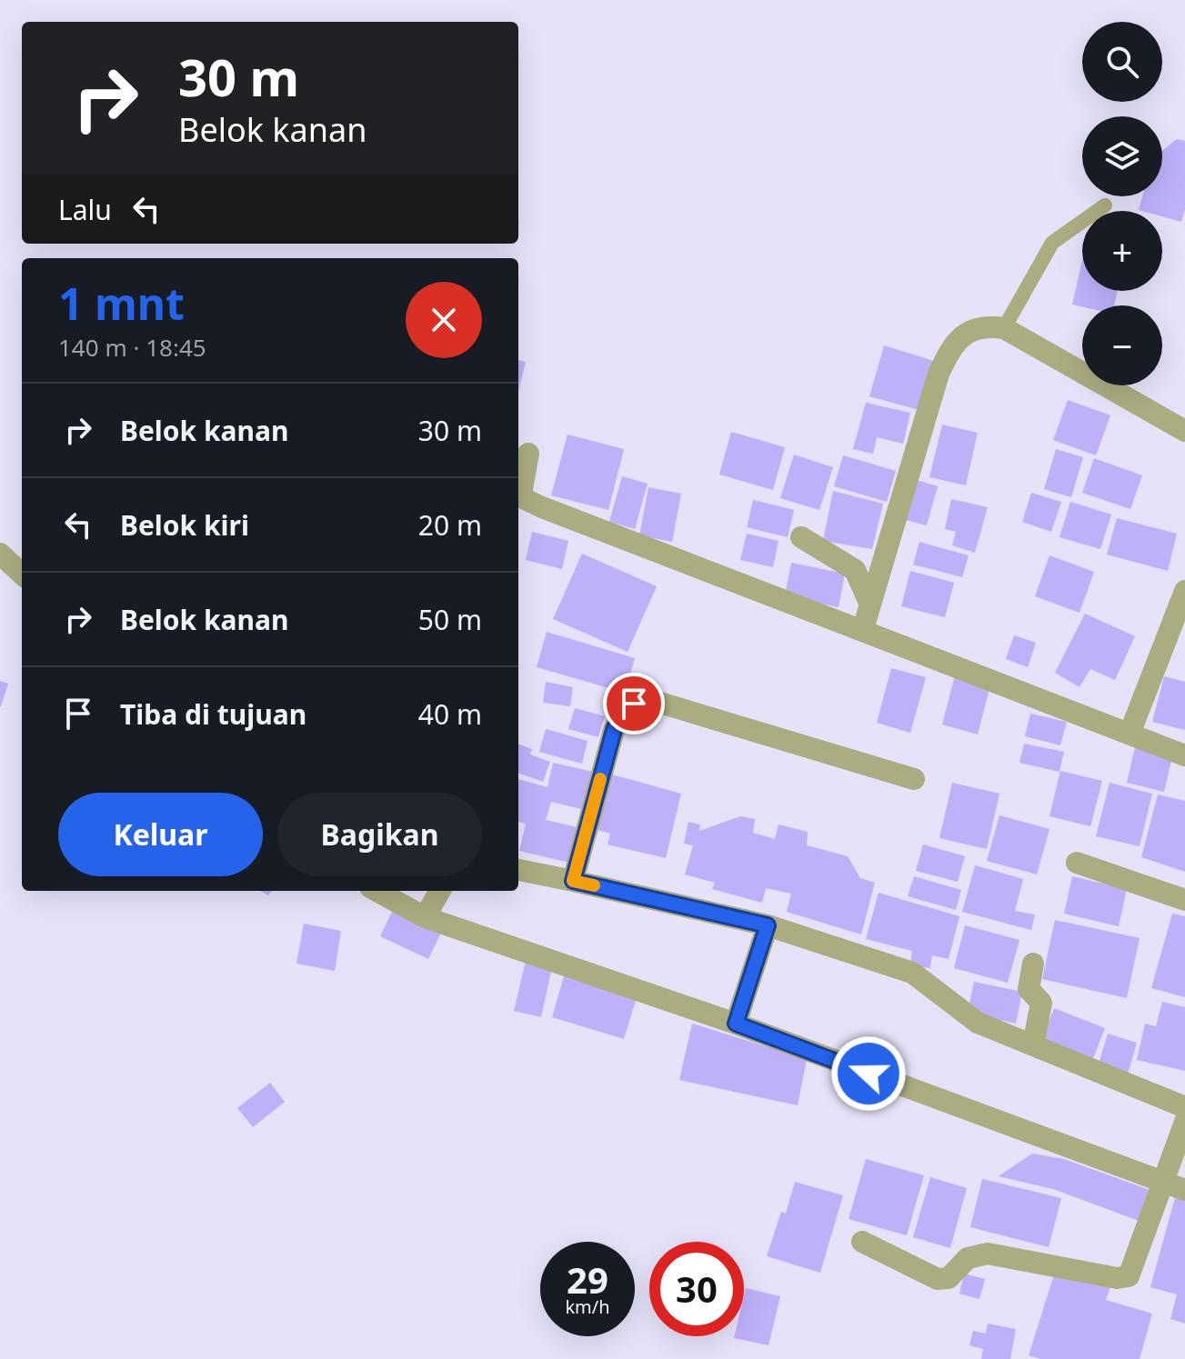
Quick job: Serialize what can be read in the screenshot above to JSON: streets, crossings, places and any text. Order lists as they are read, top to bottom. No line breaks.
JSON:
{"page":{"map_buttons":["+","−"],"turn":["30 m","Belok kanan"],"then":"Lalu","heading":["1 mnt","140 m · 18:45"],"list":[{"name":"Belok kanan","value":"30 m"},{"name":"Belok kiri","value":"20 m"},{"name":"Belok kanan","value":"50 m"},{"name":"Tiba di tujuan","value":"40 m"}],"buttons":["Keluar","Bagikan"],"speed":"29 km/h","limit":"30"}}
